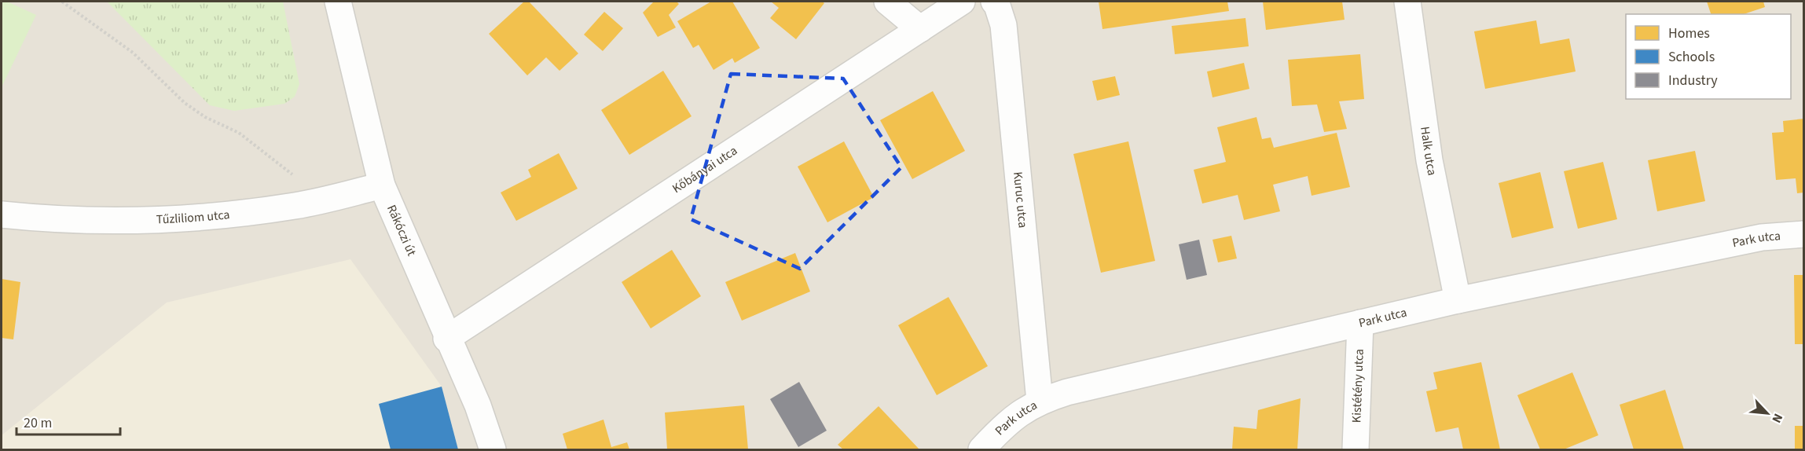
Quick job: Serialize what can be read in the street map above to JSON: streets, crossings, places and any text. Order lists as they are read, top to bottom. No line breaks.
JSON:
{"streets":{"street":["Halk utca","Kőbányai utca","Kuruc utca","Tűzliliom utca","Rákóczi út","Park utca","Kistétény utca"]},"crossings":[["Halk utca","Park utca"],["Kőbányai utca","Rákóczi út"],["Kuruc utca","Park utca"],["Tűzliliom utca","Rákóczi út"],["Park utca","Kistétény utca"]],"legend":["Homes","Schools","Industry"],"scale_bar":"20 m","north":"bottom right"}
